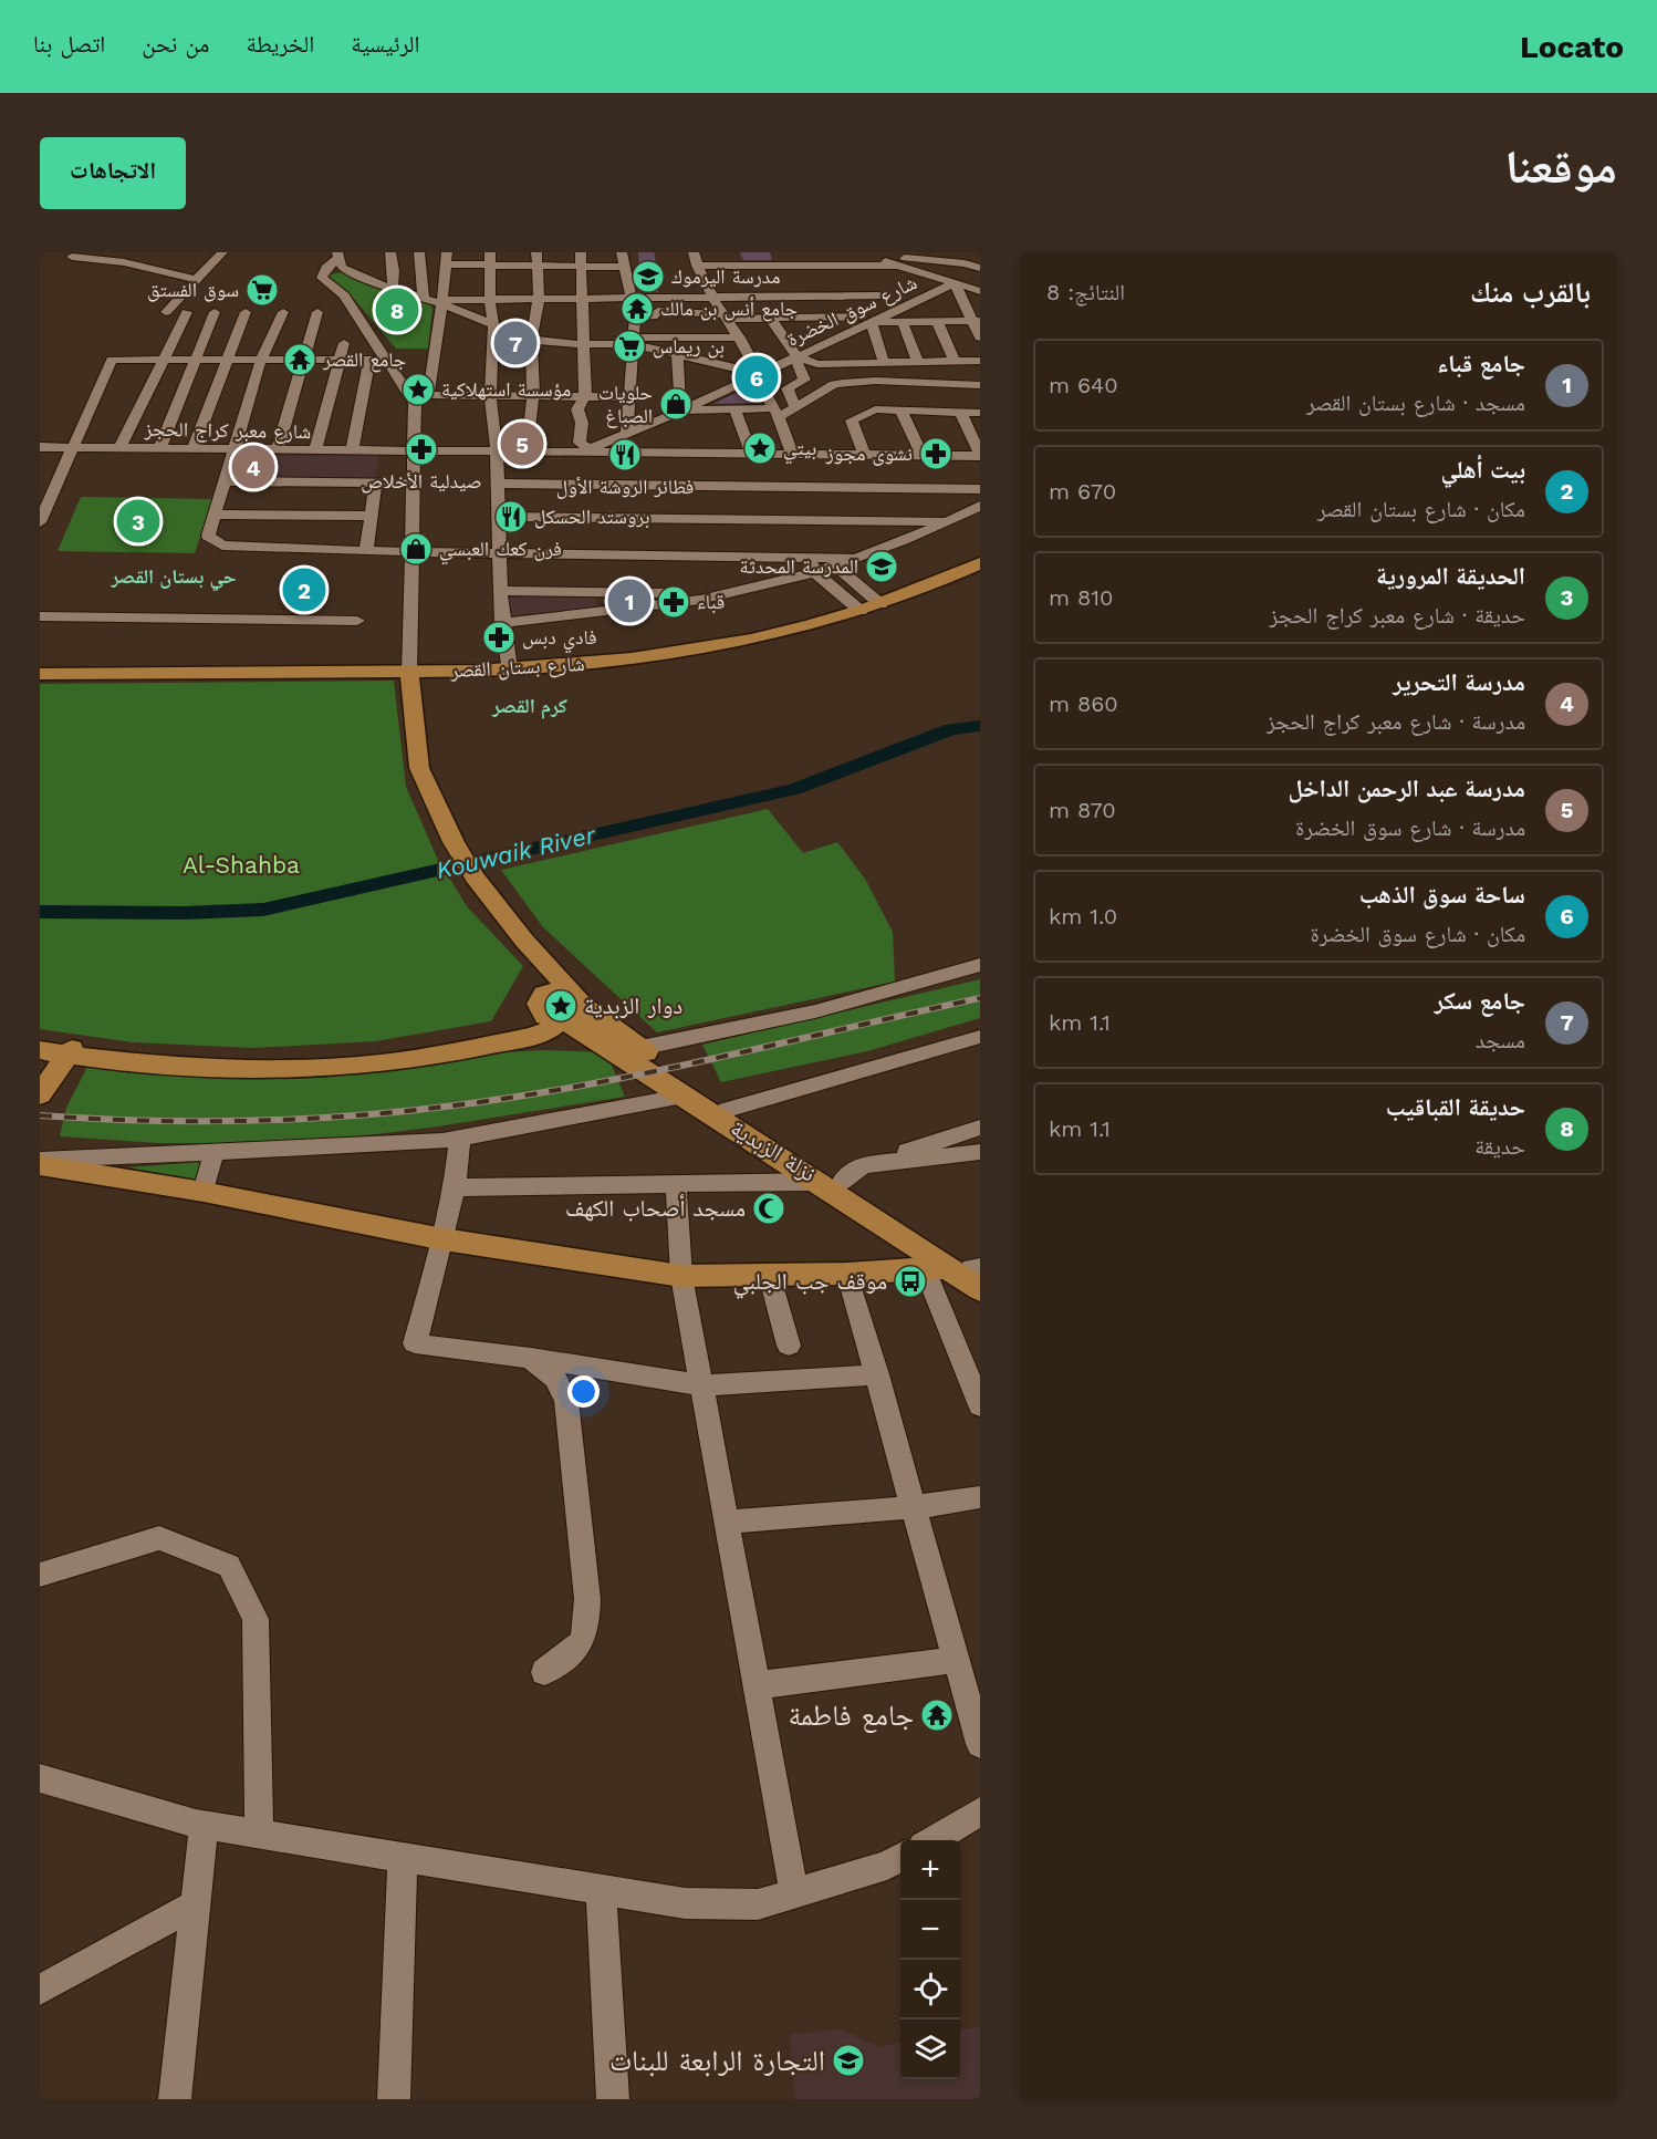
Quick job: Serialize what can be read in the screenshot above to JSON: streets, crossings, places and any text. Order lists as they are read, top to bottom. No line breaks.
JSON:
{"streets":{"main road":["شارع بستان القصر","نزلة الزبدية"],"street":["شارع سوق الخضرة","شارع معبر كراج الحجز"]},"crossings":[["شارع سوق الخضرة","شارع معبر كراج الحجز"]],"districts":["حي بستان القصر","كرم القصر"],"water":["Kouwaik River"],"parks":["Al-Shahba"],"places":{"school or university":["مدرسة اليرموك","المدرسة المحدثة","التجارة الرابعة للبنات"],"supermarket":["سوق الفستق","بن ريماس"],"temple":["جامع أنس بن مالك","جامع القصر","جامع فاطمة"],"place":["مؤسسة استهلاكية","بيتي","دوار الزبدية"],"shop":["حلويات الصباغ","فرن كعك العبسي"],"pharmacy":["صيدلية اﻷخلاص","نشوى مجوز","قباء","فادي دبس"],"restaurant":["فطائر الروشة الأول","بروستد الحسكل"],"mosque":["مسجد أصحاب الكهف"],"bus stop":["موقف جب الجلبي"]},"page":{"header":"Locato","nav":["الرئيسية","الخريطة","من نحن","اتصل بنا"],"title":"موقعنا","buttons":"الاتجاهات","heading":["بالقرب منك","النتائج: 8"],"pins":["8","7","6","5","4","3","2","1"],"list":[{"mark":"1","name":"جامع قباء","note":"مسجد · شارع بستان القصر","value":"640 m"},{"mark":"2","name":"بيت أهلي","note":"مكان · شارع بستان القصر","value":"670 m"},{"mark":"3","name":"الحديقة المرورية","note":"حديقة · شارع معبر كراج الحجز","value":"810 m"},{"mark":"4","name":"مدرسة التحرير","note":"مدرسة · شارع معبر كراج الحجز","value":"860 m"},{"mark":"5","name":"مدرسة عبد الرحمن الداخل","note":"مدرسة · شارع سوق الخضرة","value":"870 m"},{"mark":"6","name":"ساحة سوق الذهب","note":"مكان · شارع سوق الخضرة","value":"1.0 km"},{"mark":"7","name":"جامع سكر","note":"مسجد","value":"1.1 km"},{"mark":"8","name":"حديقة القباقيب","note":"حديقة","value":"1.1 km"}],"map_buttons":["+","−"]}}
